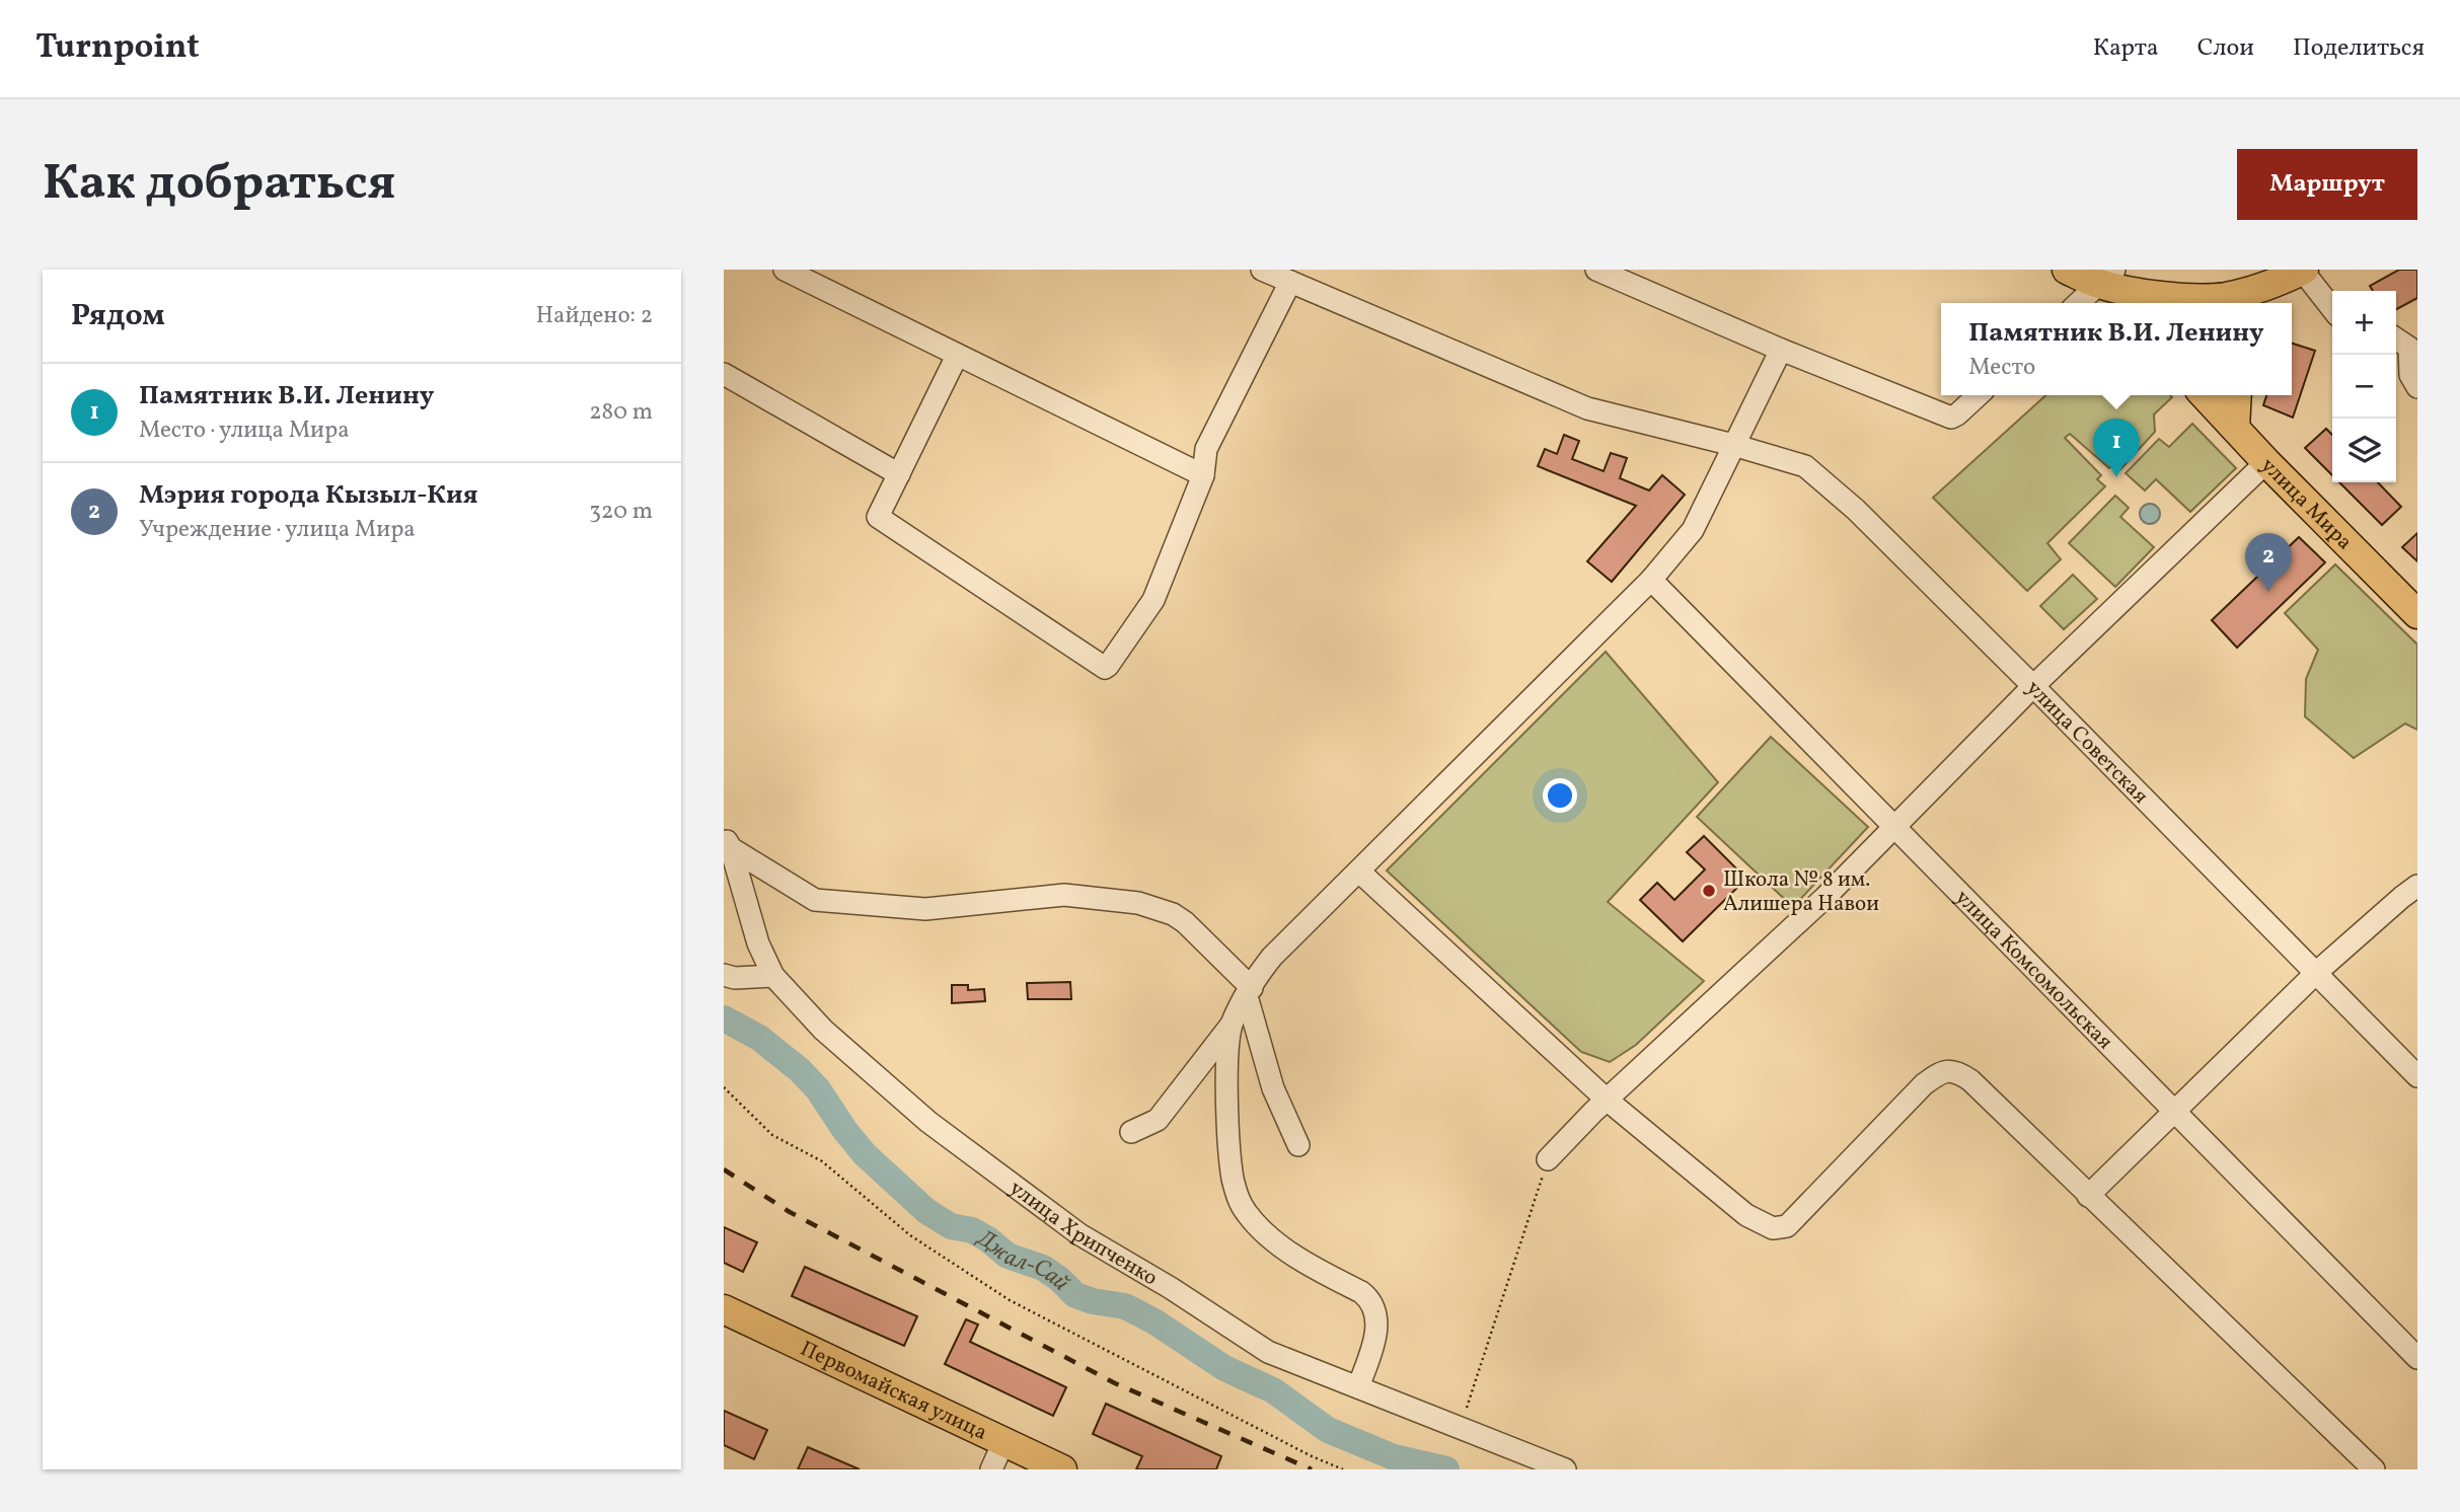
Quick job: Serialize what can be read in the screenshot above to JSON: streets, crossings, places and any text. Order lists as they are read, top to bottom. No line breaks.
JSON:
{"streets":{"main road":["улица Мира","Первомайская улица"],"street":["улица Советская","улица Комсомольская","улица Хрипченко"]},"water":["Джал-Сай"],"places":["Школа № 8 им. Алишера Навои"],"page":{"header":"Turnpoint","nav":["Карта","Слои","Поделиться"],"buttons":"Маршрут","title":"Как добраться","heading":["Рядом","Найдено: 2"],"map_buttons":["+","−"],"popup":["Памятник В.И. Ленину","Место"],"list":[{"mark":"1","name":"Памятник В.И. Ленину","note":"Место · улица Мира","value":"280 m"},{"mark":"2","name":"Мэрия города Кызыл-Кия","note":"Учреждение · улица Мира","value":"320 m"}],"pins":["1","2"]}}
